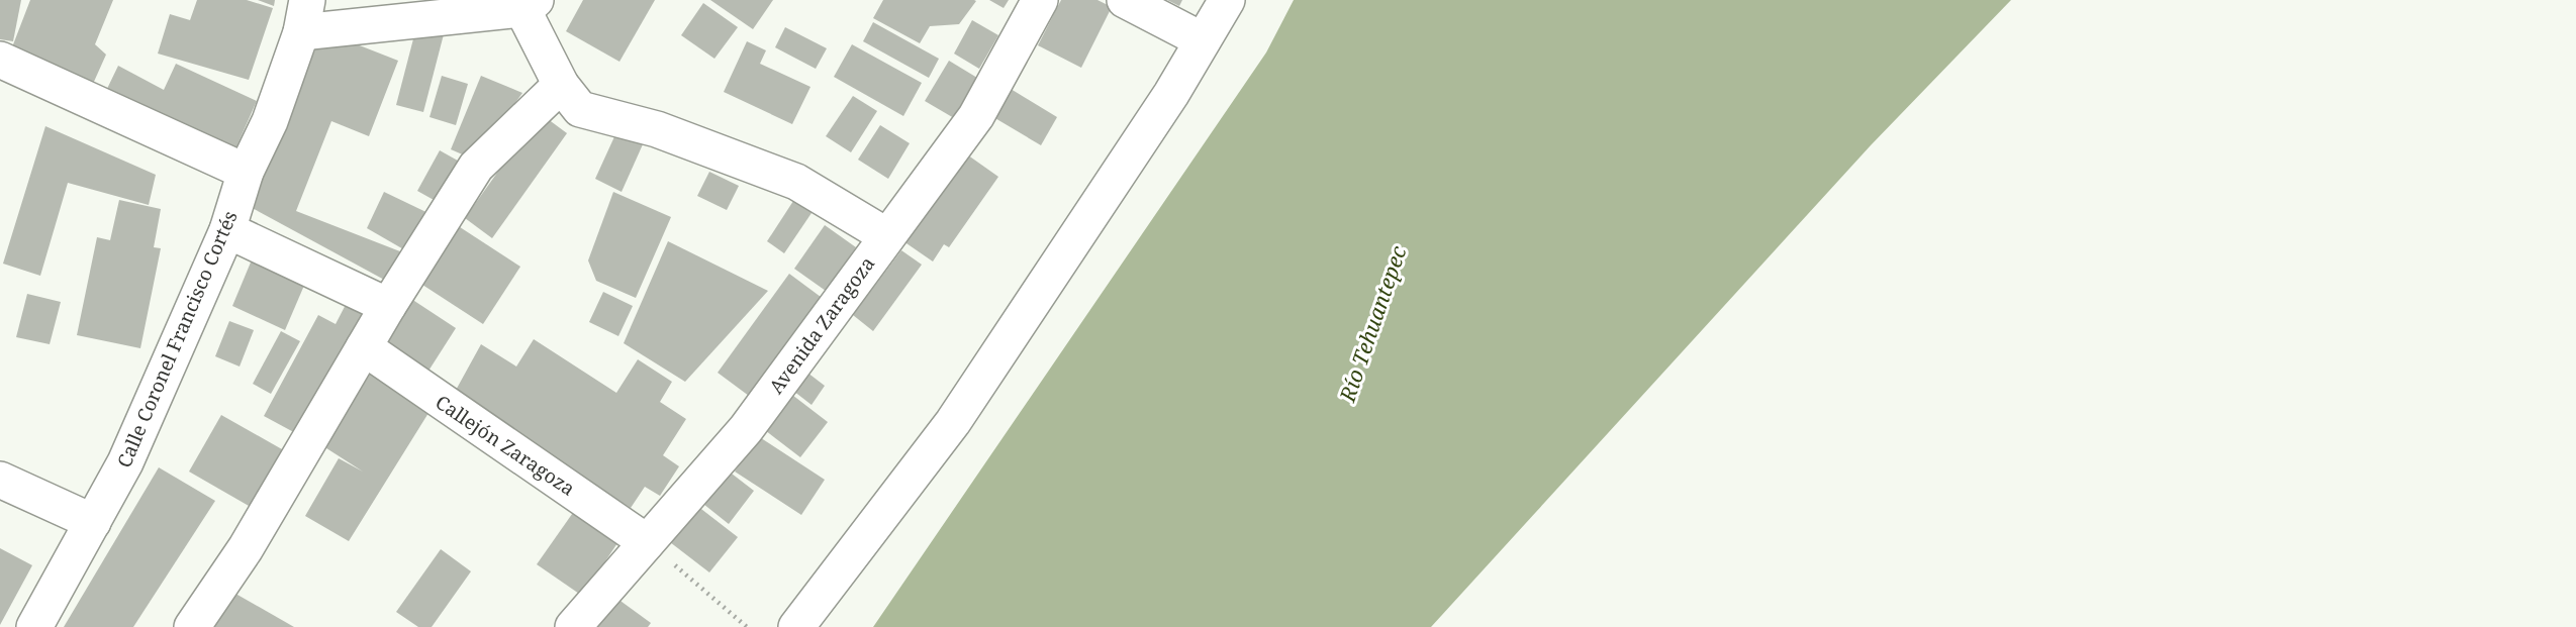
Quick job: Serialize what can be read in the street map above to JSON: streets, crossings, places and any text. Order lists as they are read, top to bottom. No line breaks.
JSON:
{"streets":{"street":["Avenida Zaragoza","Calle Coronel Francisco Cortés","Callejón Zaragoza"]},"crossings":[["Avenida Zaragoza","Callejón Zaragoza"]],"water":["Río Tehuantepec"]}
